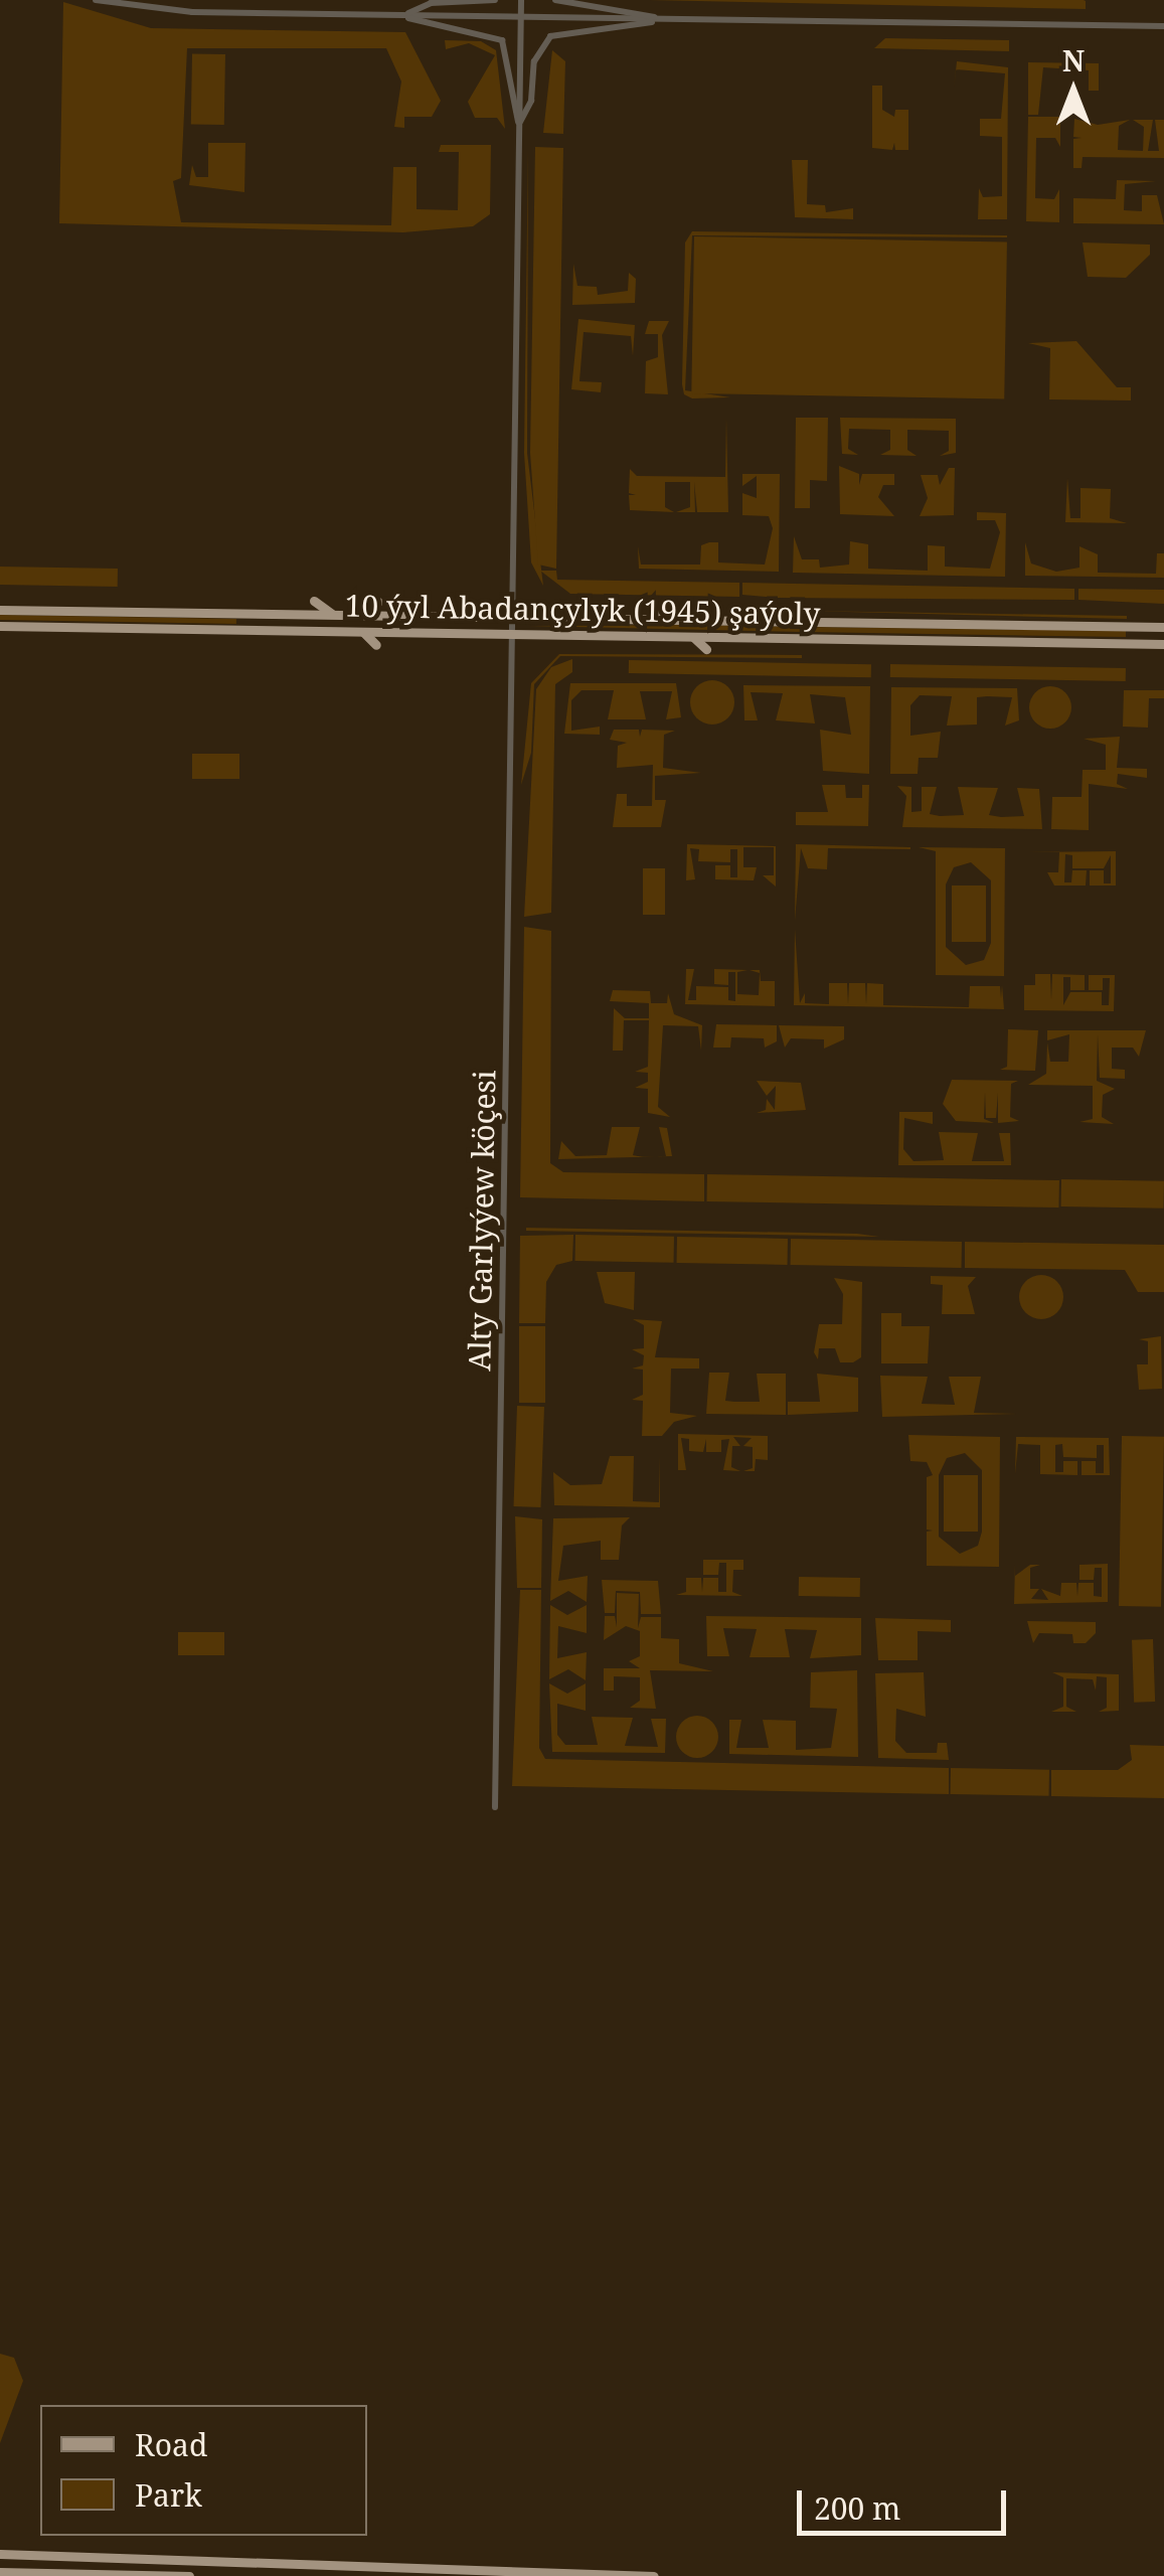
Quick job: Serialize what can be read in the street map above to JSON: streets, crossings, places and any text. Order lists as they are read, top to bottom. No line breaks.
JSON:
{"streets":{"main road":["10 ýyl Abadançylyk (1945) şaýoly"],"street":["Alty Garlyýew köçesi"]},"crossings":[["10 ýyl Abadançylyk (1945) şaýoly","Alty Garlyýew köçesi"]],"legend":["Road","Park"],"scale_bar":"200 m","north":"top"}
